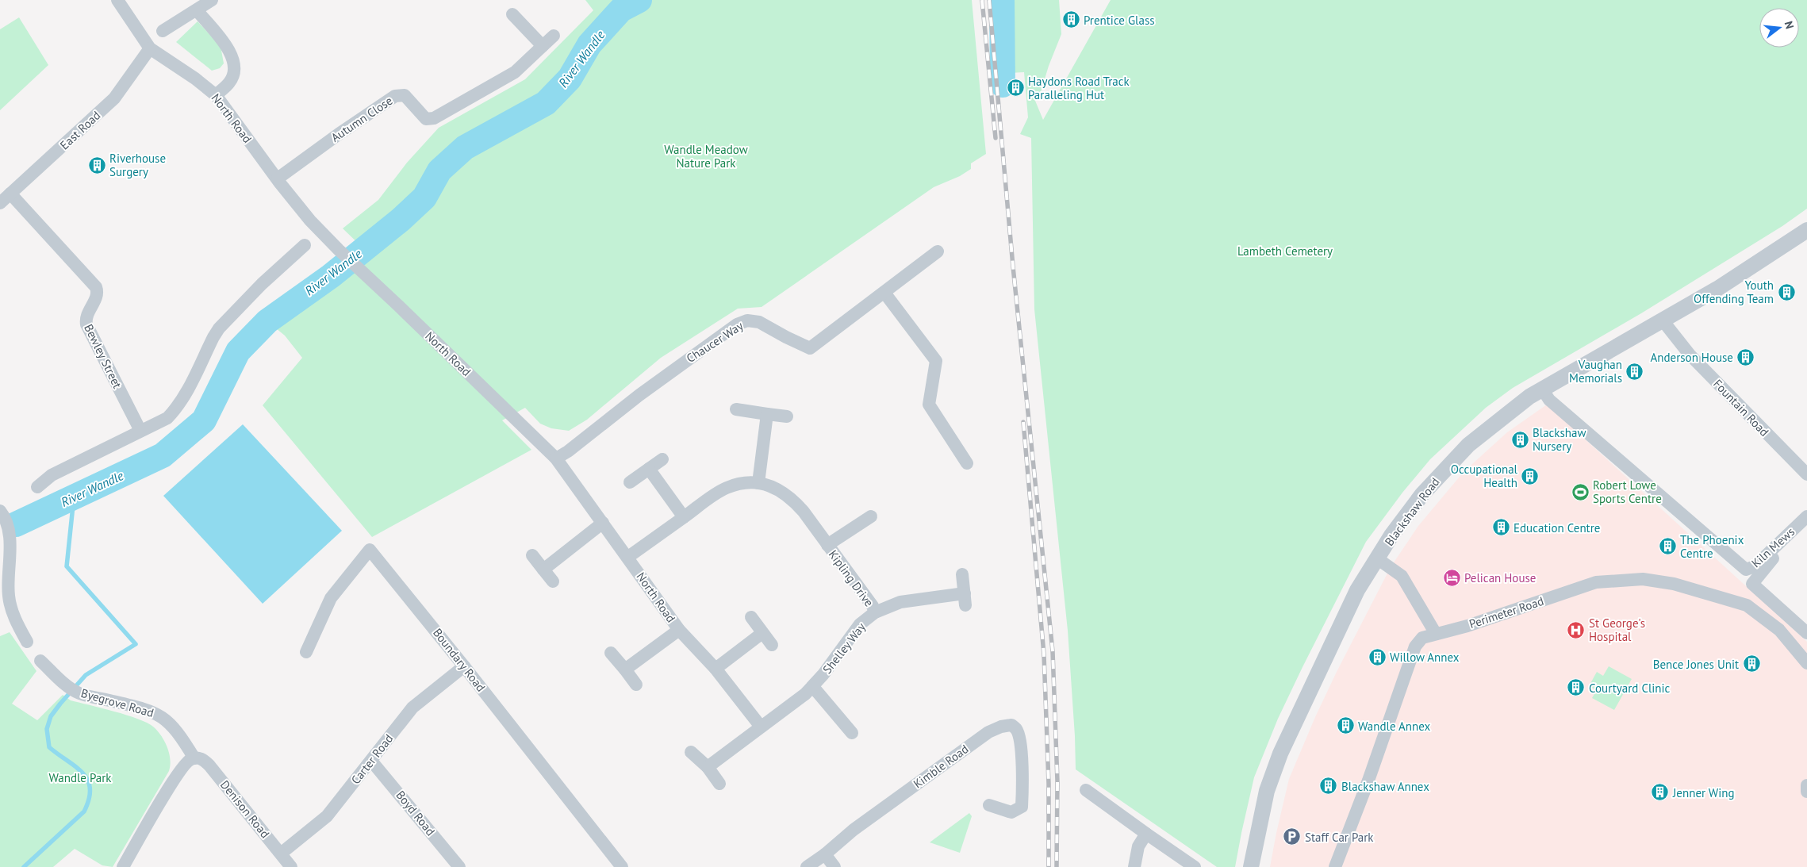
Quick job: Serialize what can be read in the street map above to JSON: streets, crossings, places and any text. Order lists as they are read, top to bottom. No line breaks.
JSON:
{"streets":{"street":["North Road","Autumn Close","East Road","Chaucer Way","Bewley Street","Fountain Road","Blackshaw Road","Kiln Mews","Kipling Drive","Perimeter Road","Shelley Way","Boundary Road","Byegrove Road","Carter Road","Kimble Road","Denison Road","Boyd Road"]},"crossings":[["North Road","Autumn Close"],["North Road","East Road"],["North Road","Chaucer Way"],["North Road","Kipling Drive"],["North Road","Shelley Way"],["East Road","Bewley Street"],["Fountain Road","Blackshaw Road"],["Blackshaw Road","Kiln Mews"],["Kipling Drive","Shelley Way"],["Boundary Road","Carter Road"],["Byegrove Road","Denison Road"],["Carter Road","Denison Road"],["Carter Road","Boyd Road"]],"water":["River Wandle"],"parks":["Wandle Meadow Nature Park","Lambeth Cemetery","Wandle Park"],"places":{"building":["Prentice Glass","Haydons Road Track Paralleling Hut","Riverhouse Surgery","Youth Offending Team","Anderson House","Vaughan Memorials","Blackshaw Nursery","Occupational Health","Education Centre","The Phoenix Centre","Willow Annex","Bence Jones Unit","Courtyard Clinic","Wandle Annex","Blackshaw Annex","Jenner Wing"],"sports":["Robert Lowe Sports Centre"],"hotel":["Pelican House"],"hospital":["St George's Hospital"],"parking":["Staff Car Park"]},"north":"right"}
